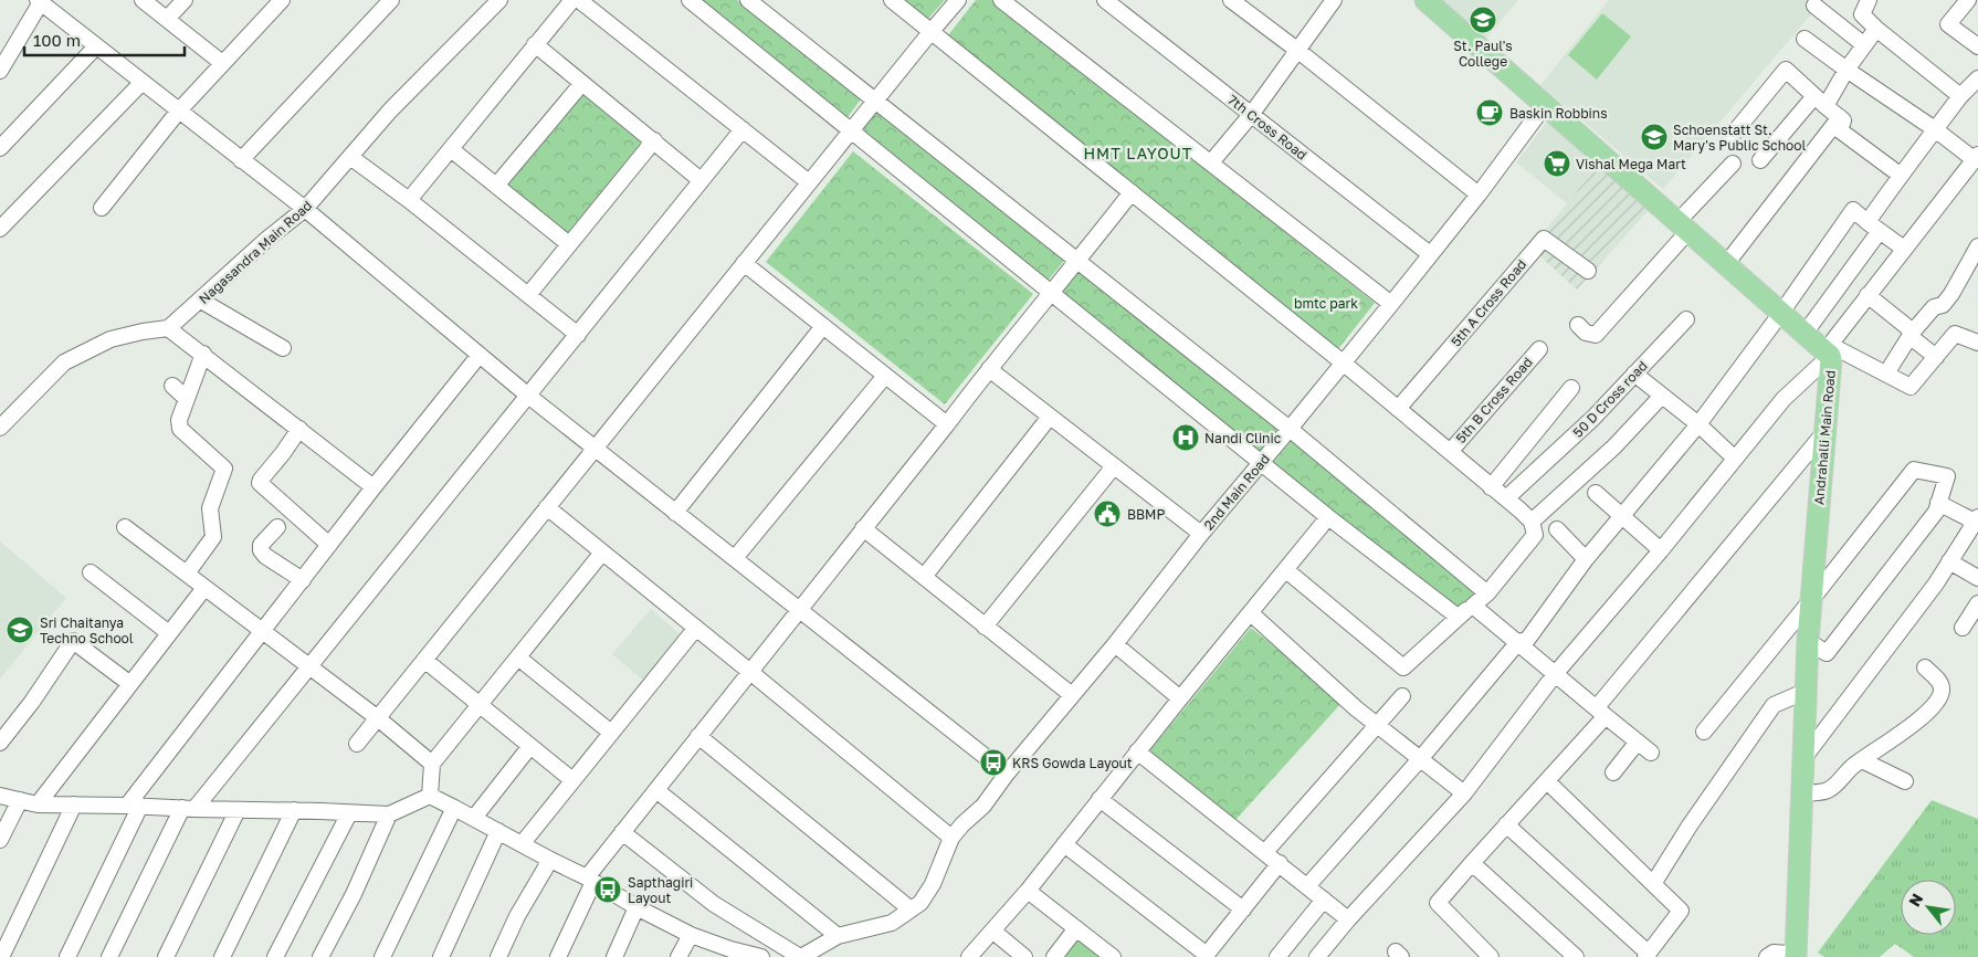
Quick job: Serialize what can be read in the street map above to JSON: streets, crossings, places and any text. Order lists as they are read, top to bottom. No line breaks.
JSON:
{"streets":{"main road":["Andrahalli Main Road"],"street":["7th Cross Road","Nagasandra Main Road","5th A Cross Road","50 D Cross road","5th B Cross Road","2nd Main Road"]},"crossings":[["7th Cross Road","2nd Main Road"],["Andrahalli Main Road","2nd Main Road"]],"districts":["HMT LAYOUT"],"parks":["bmtc park"],"places":{"school or university":["St. Paul's College","Schoenstatt St. Mary's Public School","Sri Chaitanya Techno School"],"cafe":["Baskin Robbins"],"supermarket":["Vishal Mega Mart"],"hospital":["Nandi Clinic"],"public building":["BBMP"],"bus stop":["KRS Gowda Layout","Sapthagiri Layout"]},"scale_bar":"100 m","north":"top left"}
